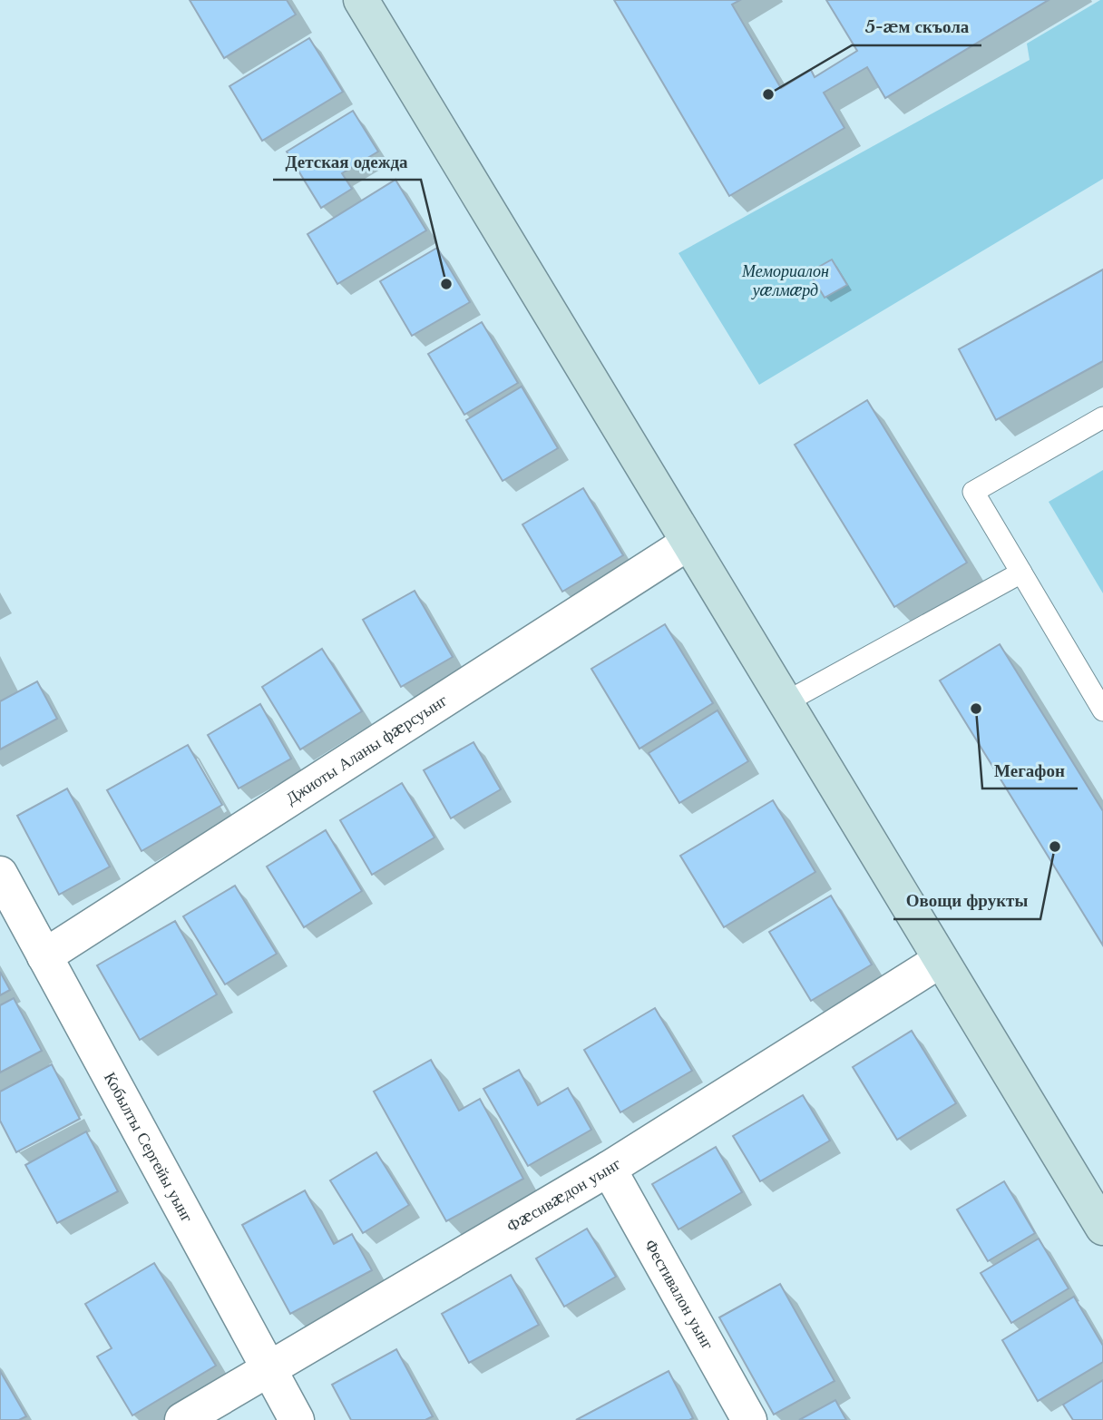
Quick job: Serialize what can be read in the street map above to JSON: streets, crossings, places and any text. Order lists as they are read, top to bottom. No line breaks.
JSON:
{"streets":{"street":["Джиоты Аланы фæрсуынг","Кобылты Сергейы уынг","Фæсивæдон уынг","Фестивалон уынг"]},"crossings":[["Джиоты Аланы фæрсуынг","Кобылты Сергейы уынг"],["Кобылты Сергейы уынг","Фæсивæдон уынг"],["Фæсивæдон уынг","Фестивалон уынг"]],"parks":["Мемориалон уæлмæрд"],"places":["5-æм скъола","Детская одежда","Мегафон","Овощи фрукты"]}
